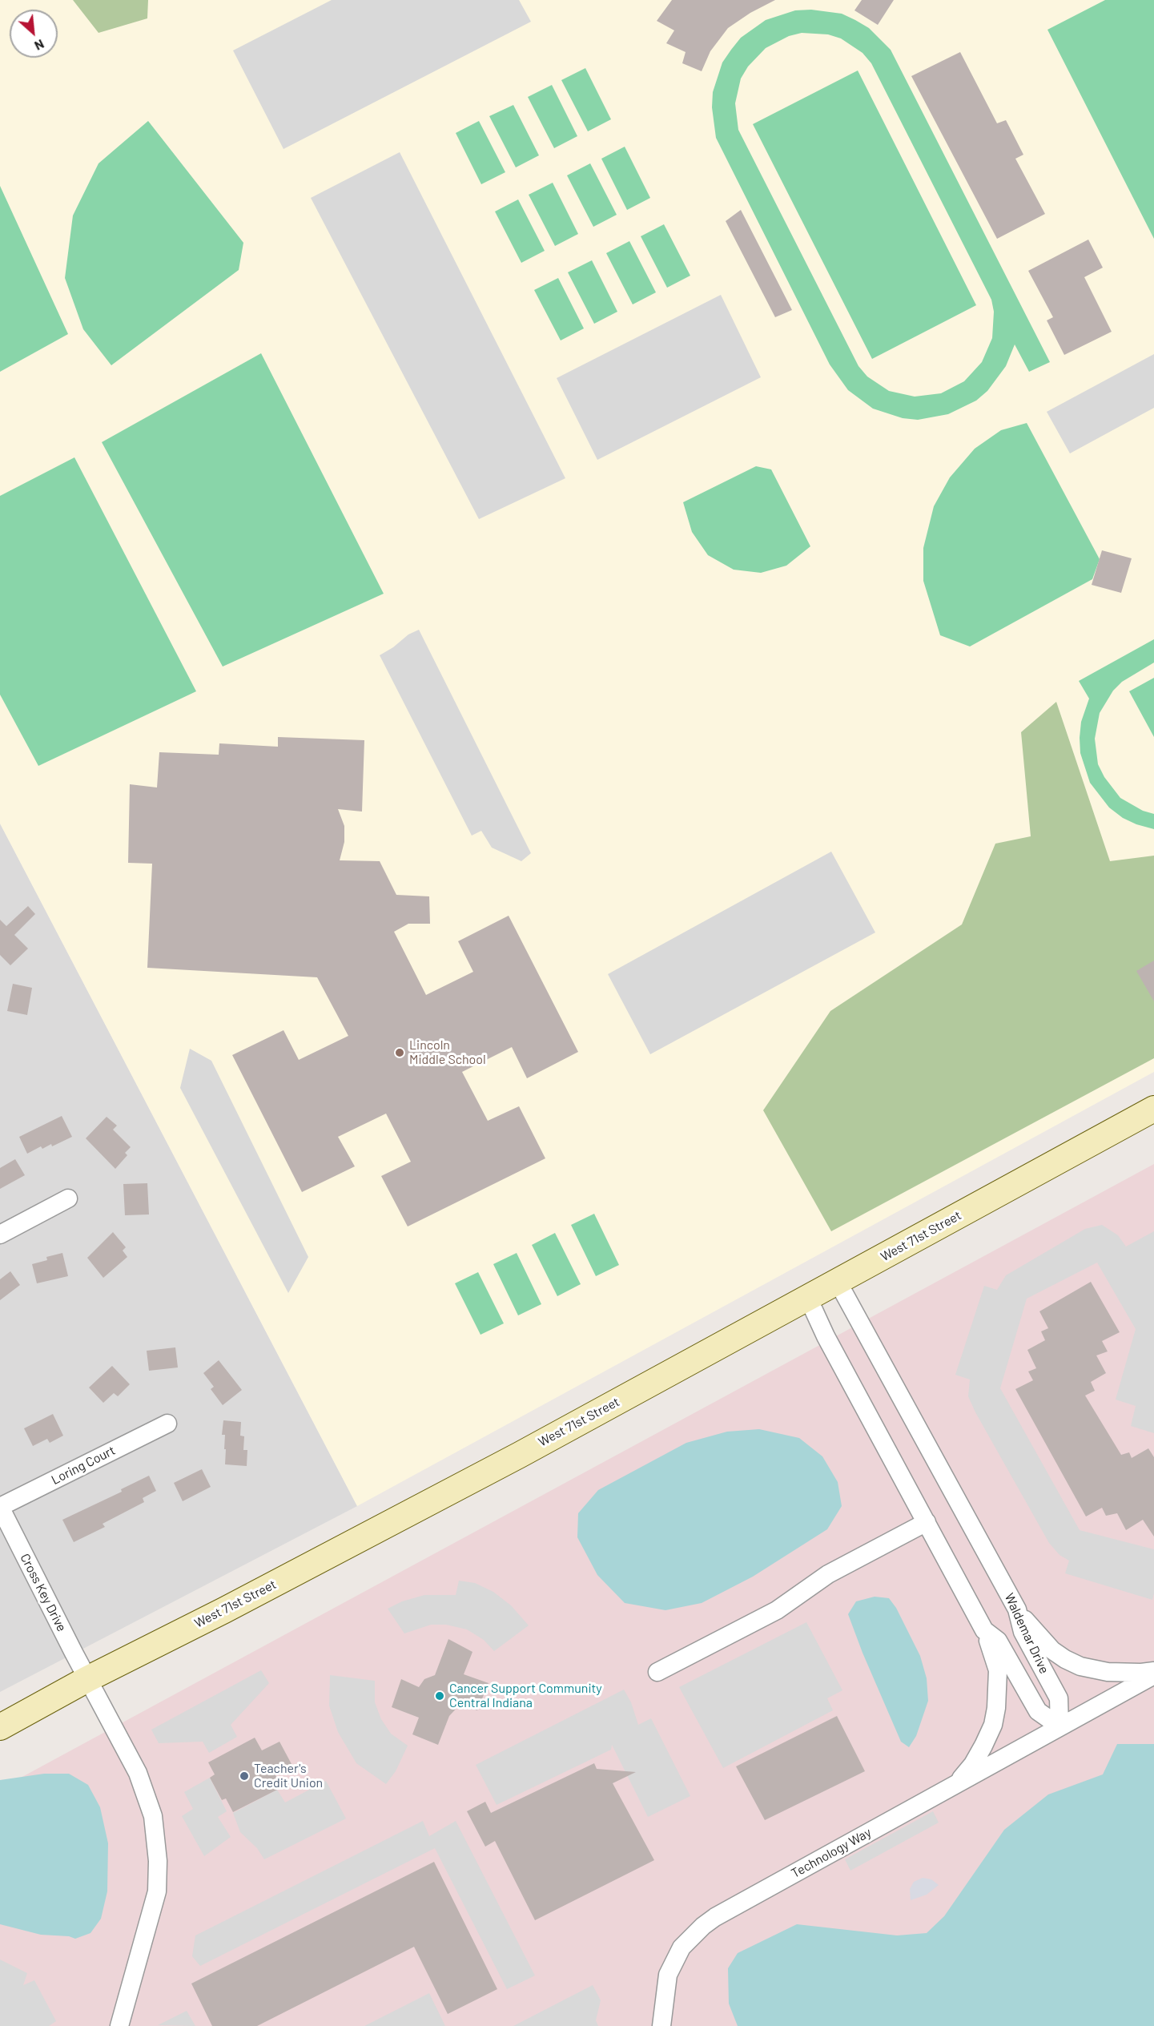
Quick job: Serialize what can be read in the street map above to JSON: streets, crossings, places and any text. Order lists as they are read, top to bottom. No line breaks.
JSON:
{"streets":{"main road":["West 71st Street"],"street":["Loring Court","Cross Key Drive","Waldemar Drive","Technology Way"]},"crossings":[["West 71st Street","Cross Key Drive"],["West 71st Street","Waldemar Drive"],["Loring Court","Cross Key Drive"],["Waldemar Drive","Technology Way"]],"places":["Lincoln Middle School","Cancer Support Community Central Indiana","Teacher's Credit Union"],"north":"bottom right"}
